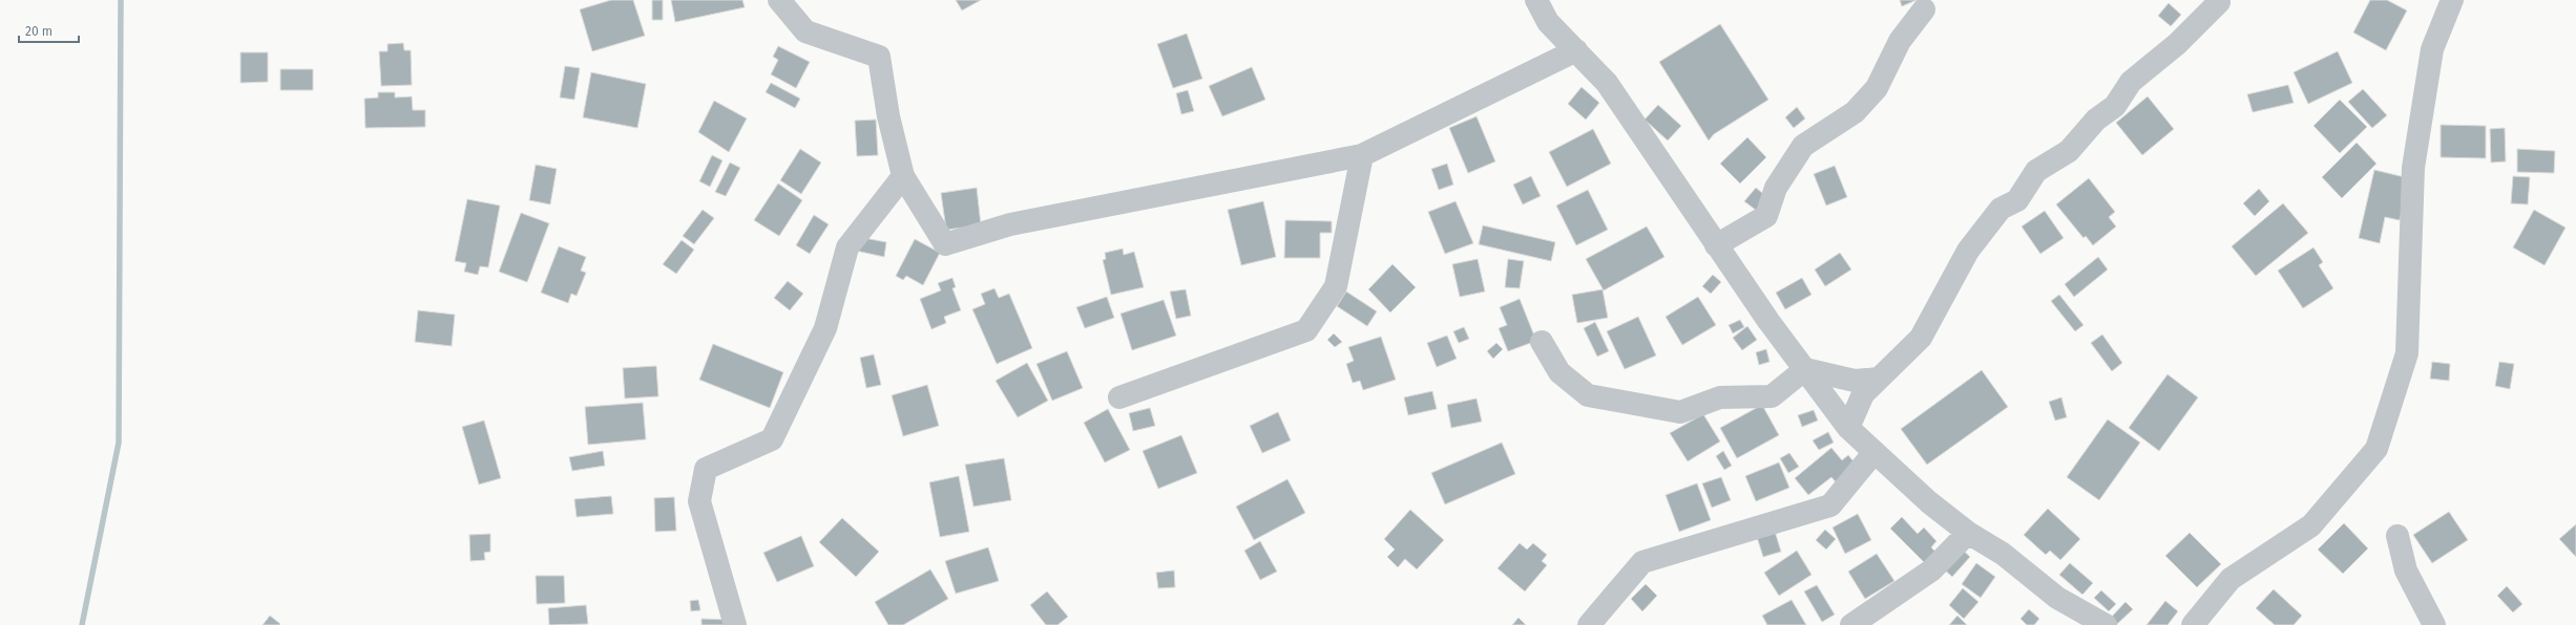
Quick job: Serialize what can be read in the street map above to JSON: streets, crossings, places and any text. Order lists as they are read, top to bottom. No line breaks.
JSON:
{"scale_bar":"20 m"}
